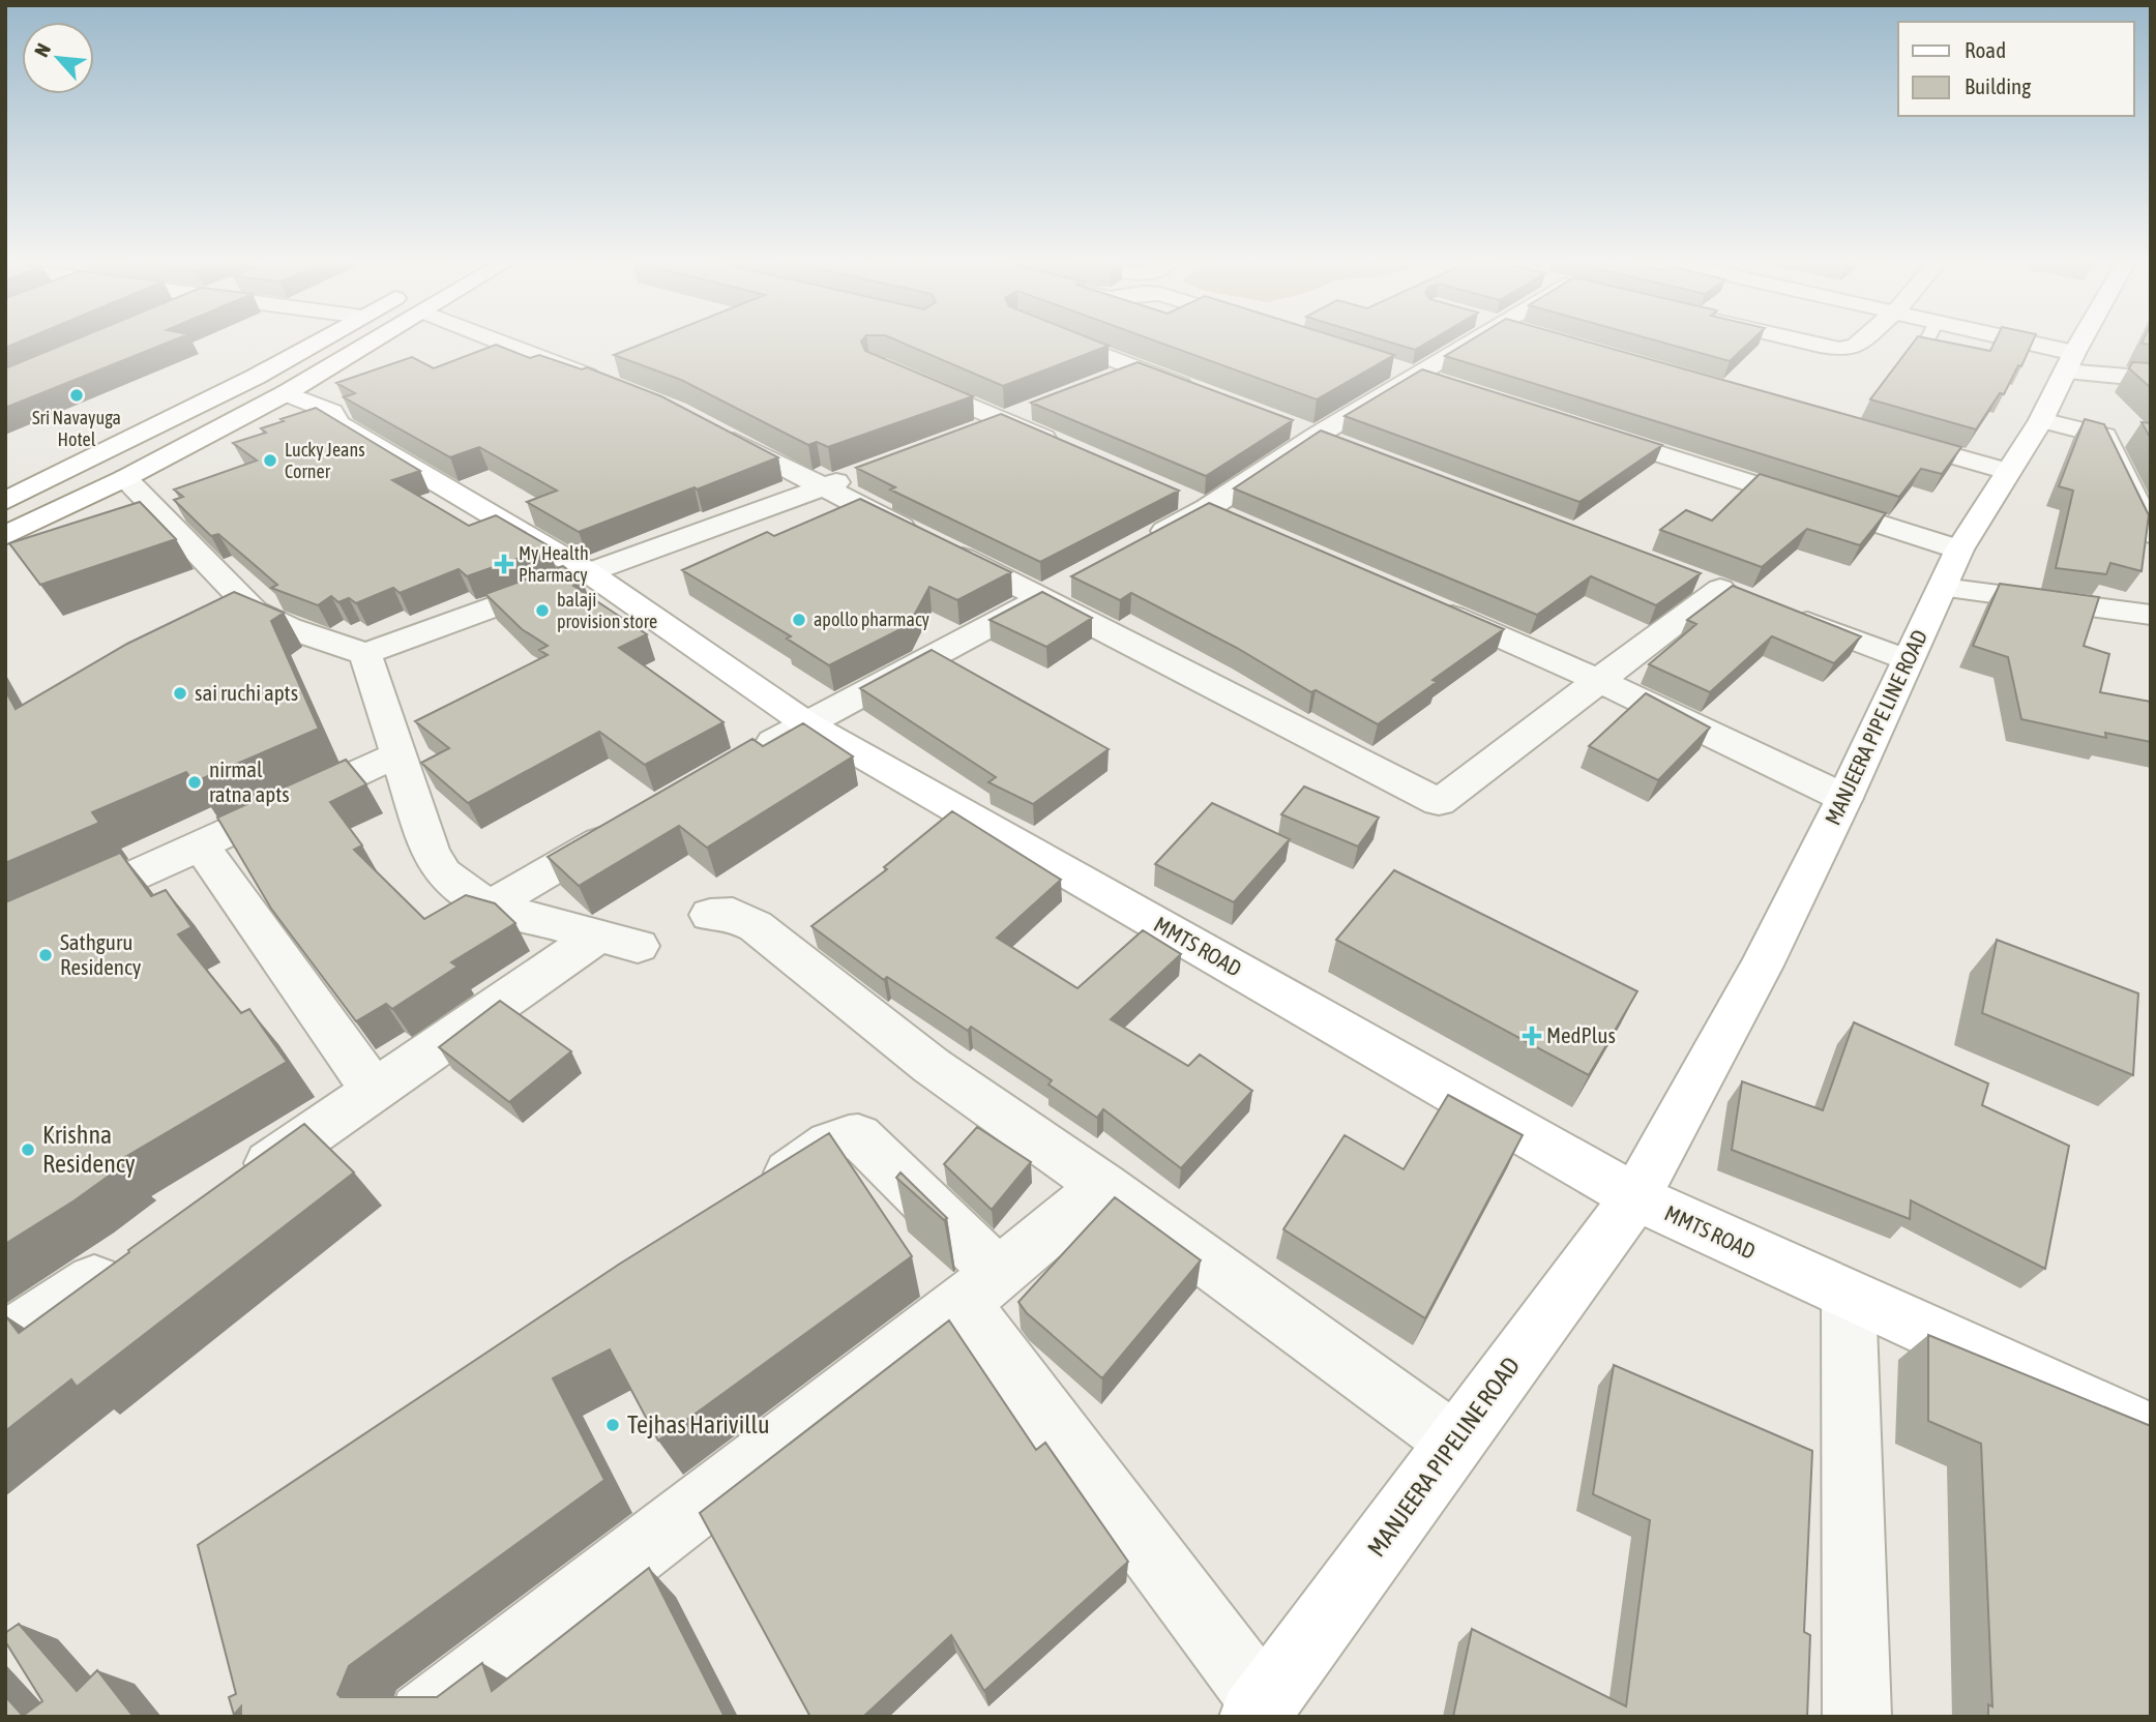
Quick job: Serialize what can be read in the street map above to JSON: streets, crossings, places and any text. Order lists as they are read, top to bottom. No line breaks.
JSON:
{"streets":{"main road":["MANJEERA PIPE LINE ROAD","MMTS ROAD","MANJEERA PIPELINE ROAD"]},"crossings":[["MANJEERA PIPE LINE ROAD","MMTS ROAD"],["MANJEERA PIPE LINE ROAD","MANJEERA PIPELINE ROAD"],["MMTS ROAD","MANJEERA PIPELINE ROAD"]],"places":{"other":["Sri Navayuga Hotel","Lucky Jeans Corner","balaji provision store","apollo pharmacy","sai ruchi apts","nirmal ratna apts","Sathguru Residency","Krishna Residency","Tejhas Harivillu"],"health":["My Health Pharmacy","MedPlus"]},"legend":["Road","Building"],"north":"top left"}
